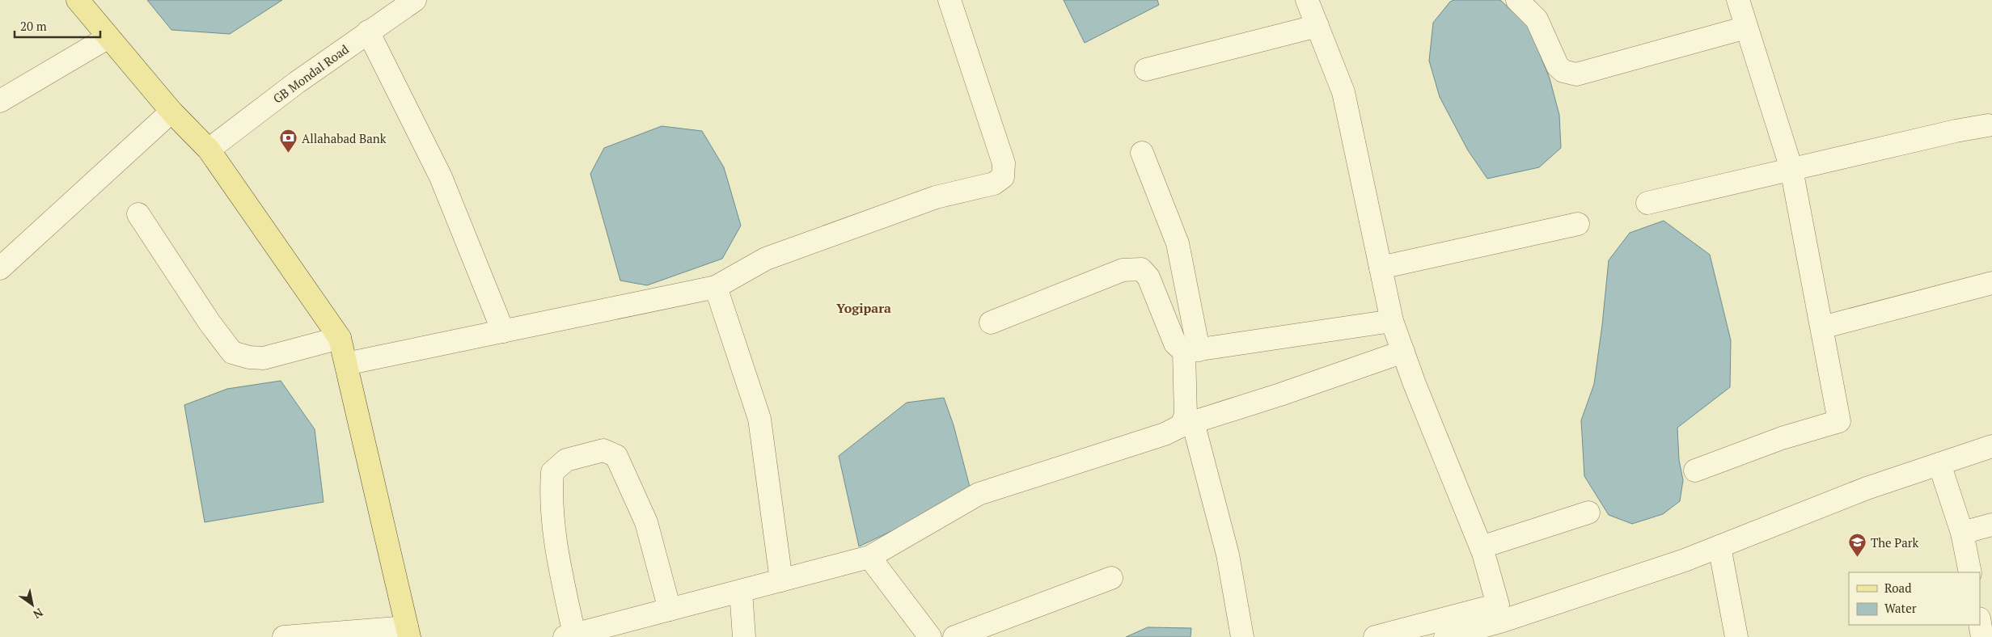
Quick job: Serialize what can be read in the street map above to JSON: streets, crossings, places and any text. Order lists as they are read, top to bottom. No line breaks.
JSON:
{"streets":{"street":["GB Mondal Road"]},"districts":["Yogipara"],"places":{"bank":["Allahabad Bank"],"school or university":["The Park"]},"legend":["Road","Water"],"scale_bar":"20 m","north":"bottom right"}
